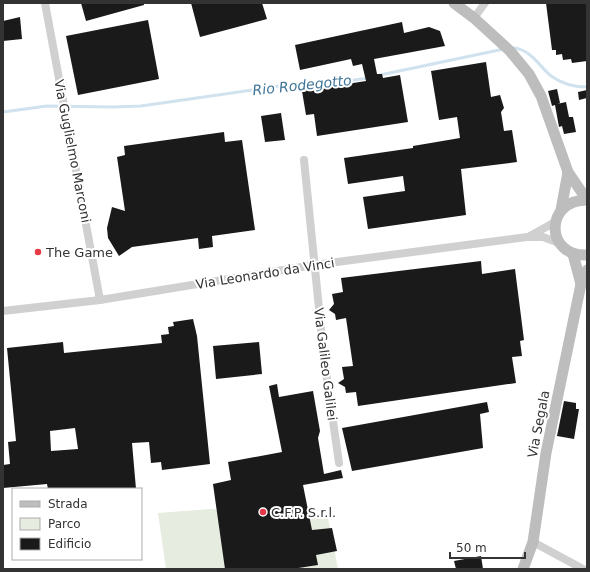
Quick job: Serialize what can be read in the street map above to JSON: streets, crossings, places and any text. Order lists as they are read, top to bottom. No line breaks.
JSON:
{"streets":{"street":["Via Guglielmo Marconi","Via Leonardo da Vinci","Via Galileo Galilei","Via Segala"]},"crossings":[["Via Guglielmo Marconi","Via Leonardo da Vinci"],["Via Leonardo da Vinci","Via Galileo Galilei"]],"water":["Rio Rodegotto"],"places":["The Game","C.F.P. S.r.l."],"legend":["Strada","Parco","Edificio"],"scale_bar":"50 m"}
